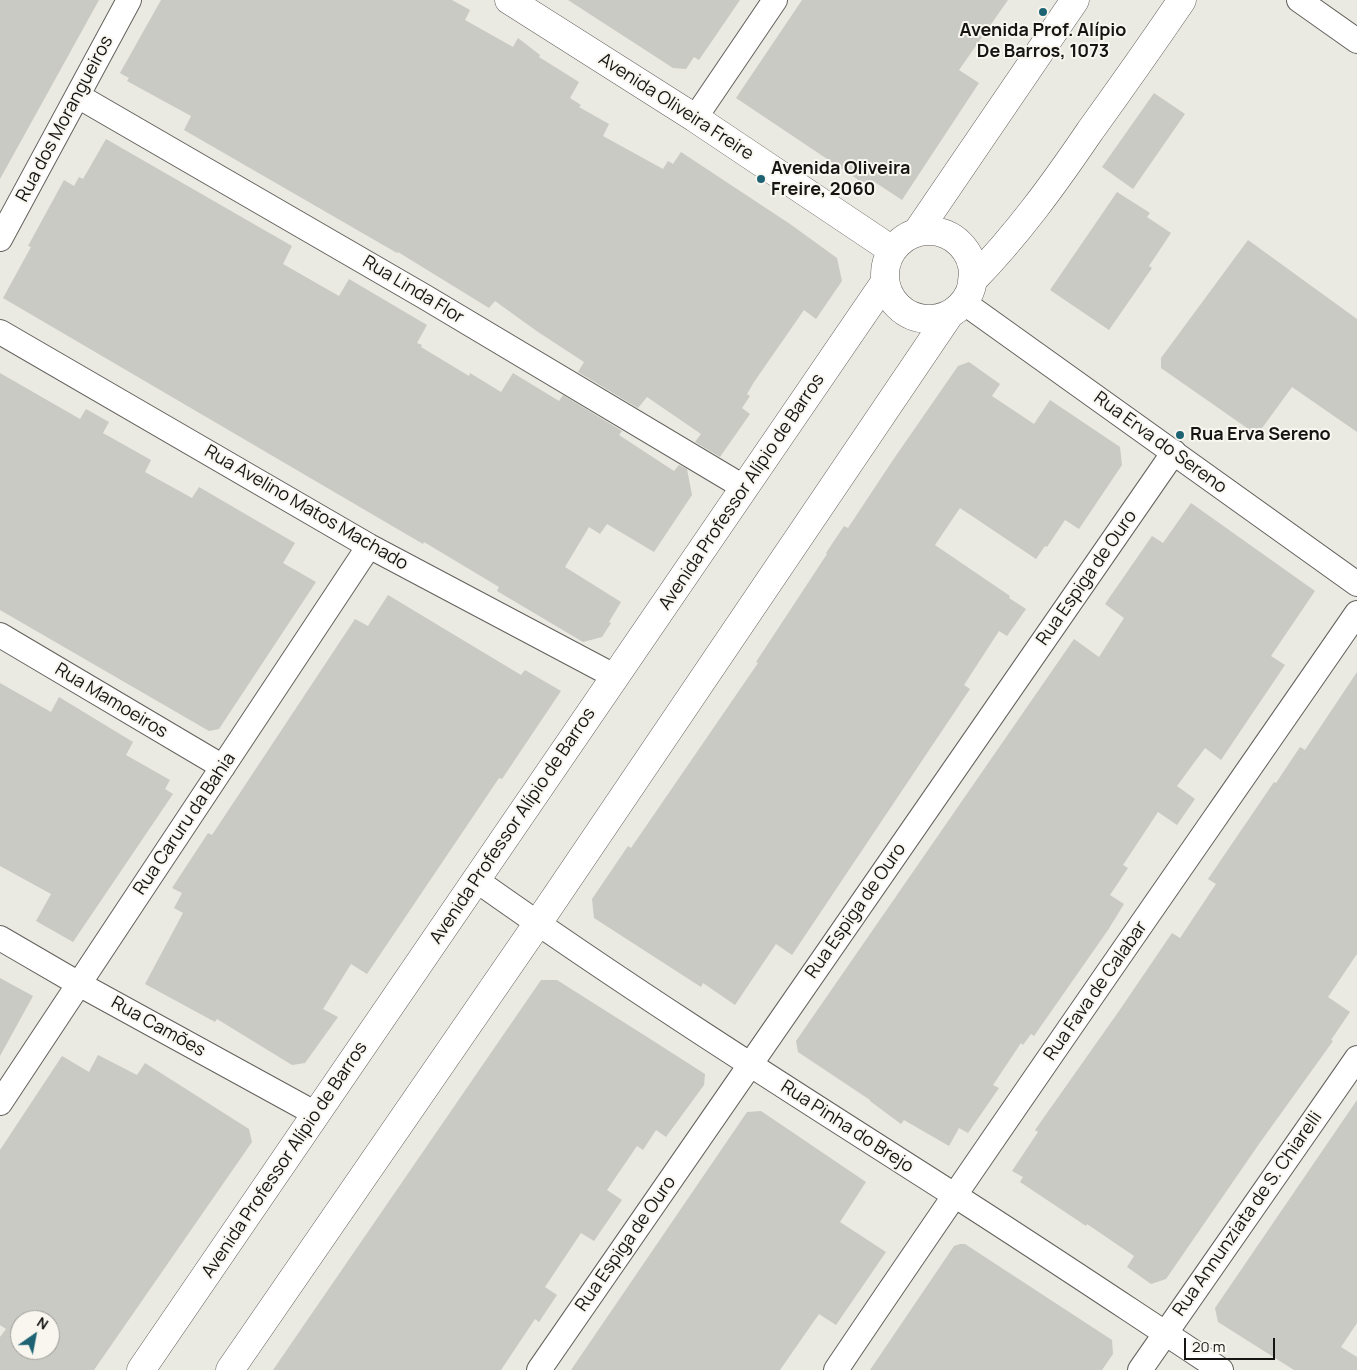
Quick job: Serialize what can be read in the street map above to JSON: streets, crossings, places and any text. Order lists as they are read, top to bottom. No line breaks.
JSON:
{"streets":{"street":["Avenida Oliveira Freire","Rua dos Morangueiros","Rua Linda Flor","Rua Erva do Sereno","Avenida Professor Alípio de Barros","Rua Avelino Matos Machado","Rua Espiga de Ouro","Rua Mamoeiros","Rua Caruru da Bahia","Rua Fava de Calabar","Rua Camões","Rua Pinha do Brejo","Rua Annunziata de S. Chiarelli"]},"crossings":[["Avenida Oliveira Freire","Rua Erva do Sereno"],["Avenida Oliveira Freire","Avenida Professor Alípio de Barros"],["Rua dos Morangueiros","Rua Linda Flor"],["Rua Linda Flor","Avenida Professor Alípio de Barros"],["Rua Erva do Sereno","Avenida Professor Alípio de Barros"],["Rua Erva do Sereno","Rua Espiga de Ouro"],["Avenida Professor Alípio de Barros","Rua Avelino Matos Machado"],["Avenida Professor Alípio de Barros","Rua Camões"],["Avenida Professor Alípio de Barros","Rua Pinha do Brejo"],["Rua Avelino Matos Machado","Rua Caruru da Bahia"],["Rua Espiga de Ouro","Rua Pinha do Brejo"],["Rua Mamoeiros","Rua Caruru da Bahia"],["Rua Caruru da Bahia","Rua Camões"],["Rua Fava de Calabar","Rua Pinha do Brejo"],["Rua Pinha do Brejo","Rua Annunziata de S. Chiarelli"]],"places":["Avenida Prof. Alípio De Barros, 1073","Avenida Oliveira Freire, 2060","Rua Erva Sereno"],"scale_bar":"20 m","north":"top right"}
